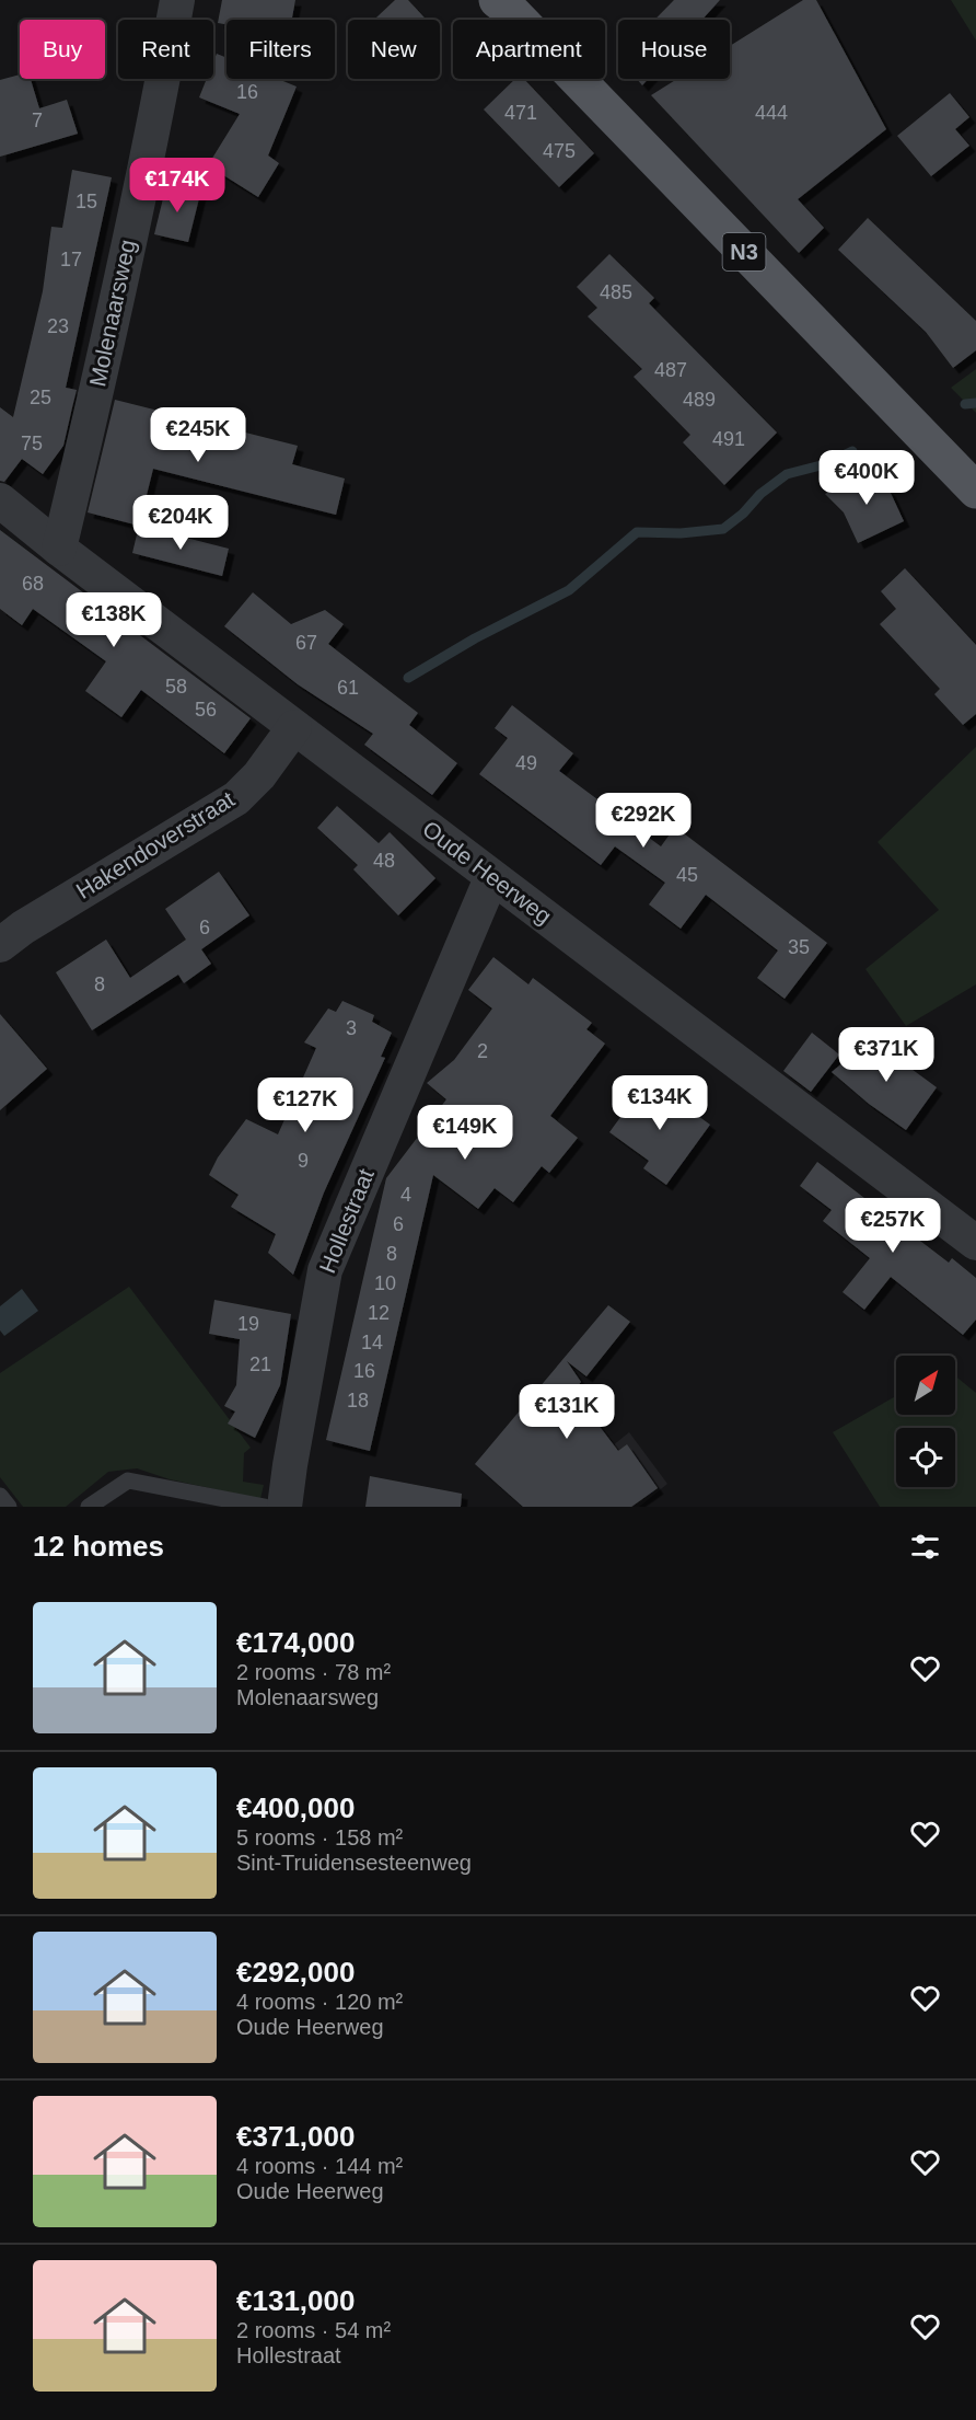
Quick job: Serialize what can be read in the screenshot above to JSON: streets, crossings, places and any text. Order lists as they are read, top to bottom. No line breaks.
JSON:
{"streets":{"main road":["N3"],"street":["Molenaarsweg","Hakendoverstraat","Oude Heerweg","Hollestraat"]},"crossings":[["Molenaarsweg","Oude Heerweg"],["Hakendoverstraat","Oude Heerweg"],["Oude Heerweg","Hollestraat"]],"house_numbers":["16","471","444","7","475","15","17","485","23","487","25","489","491","75","68","67","58","61","56","49","48","45","6","35","8","3","2","9","4","6","8","10","12","19","14","21","16","18"],"north":"top right","page":{"chip":["Buy","Rent","Filters","New","Apartment","House"],"price":["€174K","€245K","€400K","€204K","€138K","€292K","€371K","€134K","€127K","€149K","€257K","€131K"],"heading":"12 homes","list":[{"name":"€174,000","note":"2 rooms · 78 m² · Molenaarsweg"},{"name":"€400,000","note":"5 rooms · 158 m² · Sint-Truidensesteenweg"},{"name":"€292,000","note":"4 rooms · 120 m² · Oude Heerweg"},{"name":"€371,000","note":"4 rooms · 144 m² · Oude Heerweg"},{"name":"€131,000","note":"2 rooms · 54 m² · Hollestraat"}]}}
